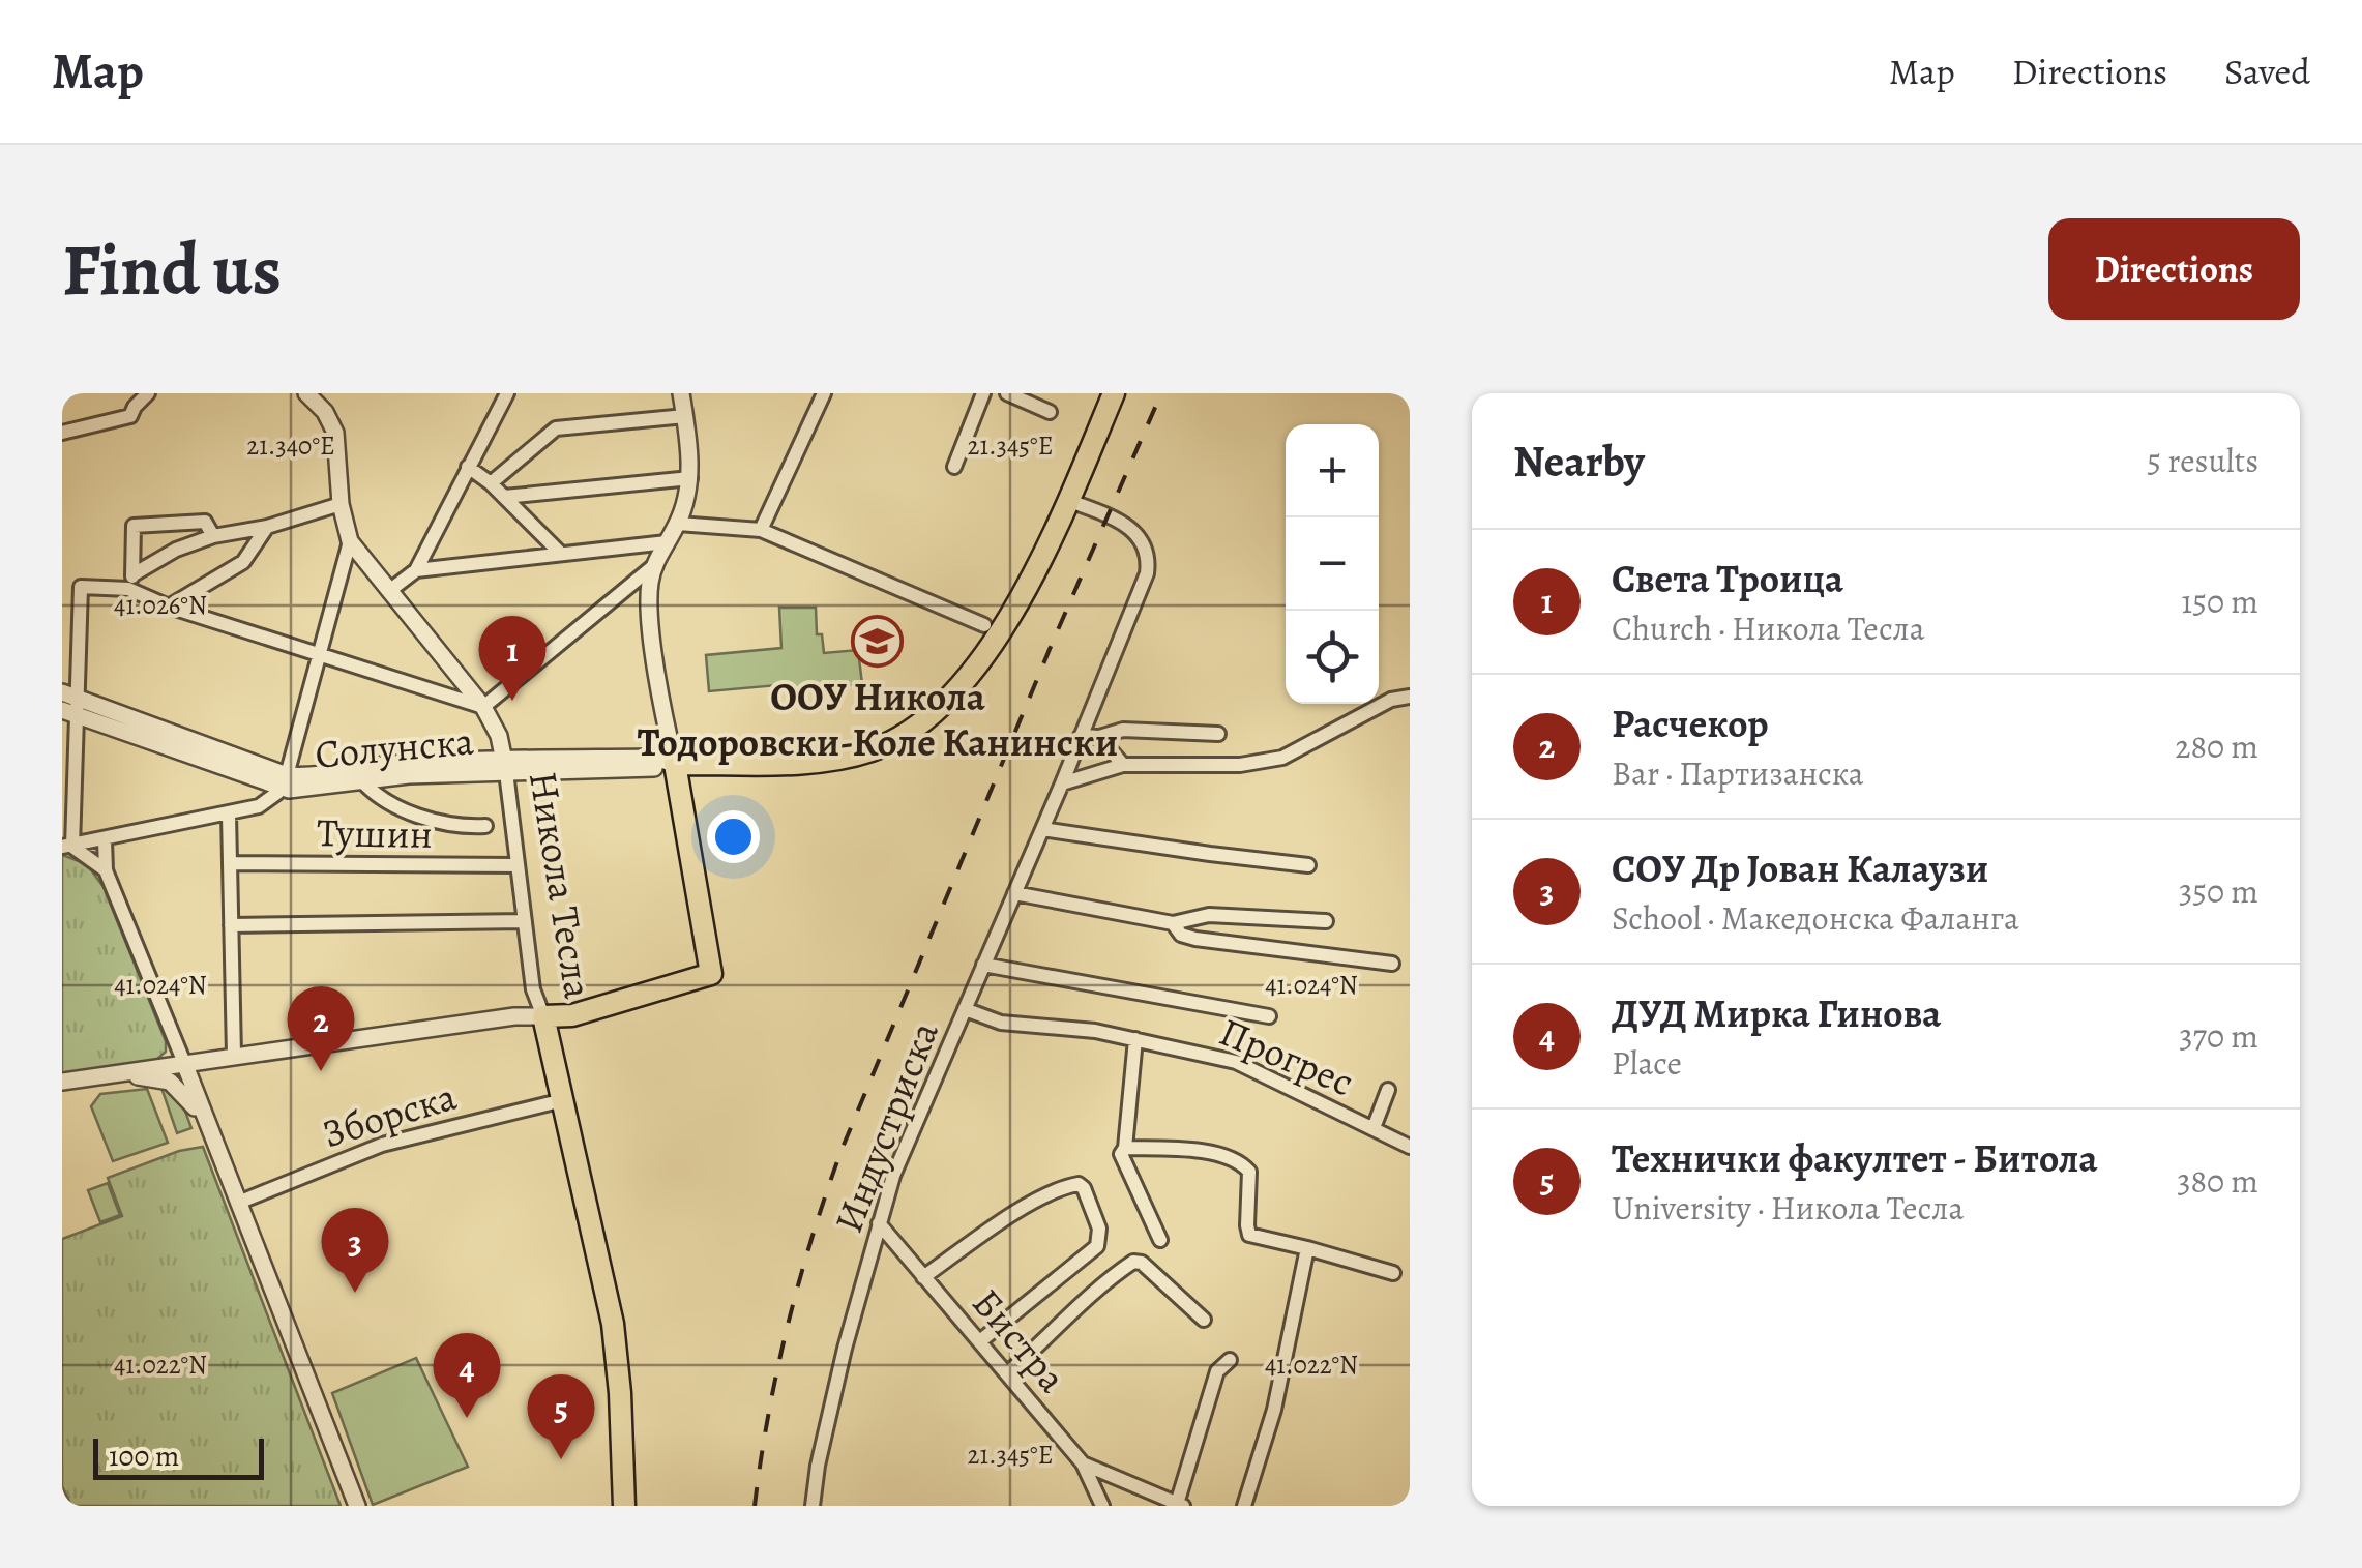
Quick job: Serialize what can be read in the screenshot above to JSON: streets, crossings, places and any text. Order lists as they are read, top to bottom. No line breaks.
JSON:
{"streets":{"main road":["Никола Тесла"],"street":["Солунска","Тушин","Прогрес","Зборска","Индустриска","Бистра"]},"crossings":[["Солунска","Никола Тесла"],["Тушин","Никола Тесла"],["Никола Тесла","Зборска"],["Прогрес","Индустриска"],["Индустриска","Бистра"]],"places":{"school or university":["ООУ Никола Тодоровски-Коле Канински"]},"scale_bar":"100 m","page":{"header":"Map","nav":["Map","Directions","Saved"],"buttons":"Directions","title":"Find us","heading":["Nearby","5 results"],"map_buttons":["+","−"],"list":[{"mark":"1","name":"Света Троица","note":"Church · Никола Тесла","value":"150 m"},{"mark":"2","name":"Расчекор","note":"Bar · Партизанска","value":"280 m"},{"mark":"3","name":"СОУ Др Јован Калаузи","note":"School · Македонска Фаланга","value":"350 m"},{"mark":"4","name":"ДУД Мирка Гинова","note":"Place","value":"370 m"},{"mark":"5","name":"Технички факултет - Битола","note":"University · Никола Тесла","value":"380 m"}],"pins":["1","2","3","4","5"],"scale":"100 m"},"coordinates":["21.340°E","21.345°E","41.026°N","41.024°N","41.022°N"]}
